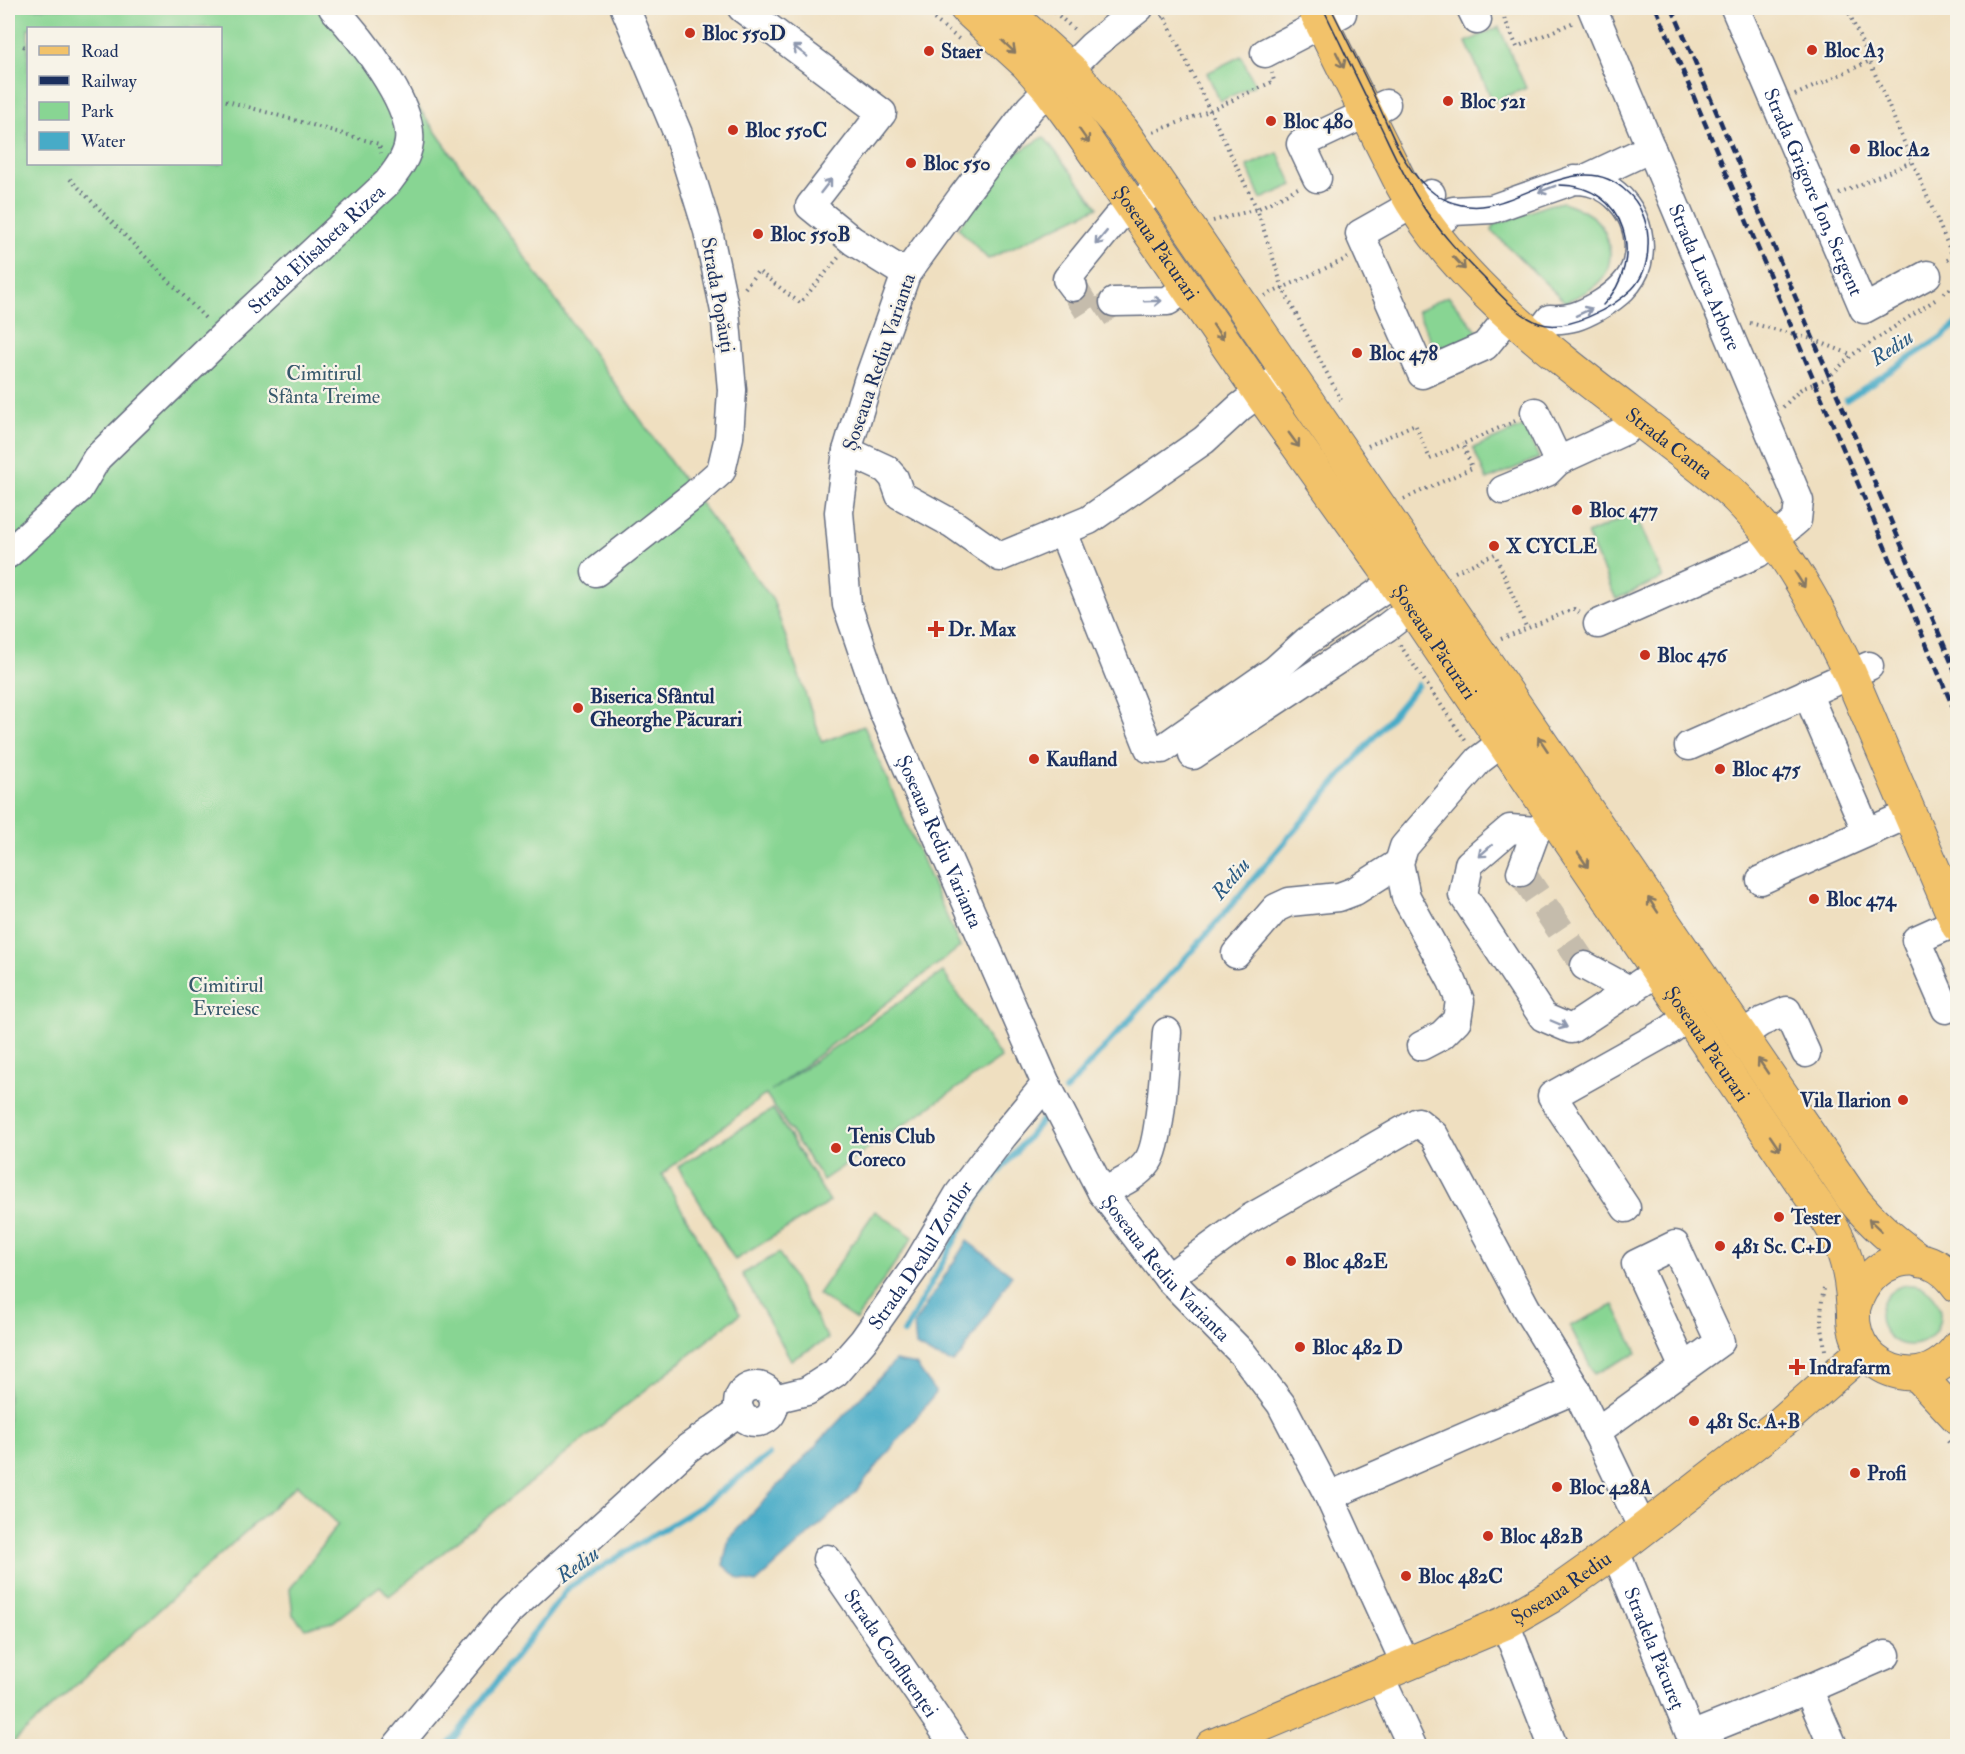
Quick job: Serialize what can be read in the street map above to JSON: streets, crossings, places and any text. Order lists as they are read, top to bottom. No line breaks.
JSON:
{"streets":{"main road":["Șoseaua Păcurari","Strada Canta","Șoseaua Rediu"],"street":["Strada Grigore Ion, Sergent","Strada Elisabeta Rizea","Strada Luca Arbore","Strada Popăuți","Șoseaua Rediu Varianta","Strada Dealul Zorilor","Stradela Păcureț","Strada Confluenței"]},"crossings":[["Șoseaua Păcurari","Șoseaua Rediu Varianta"],["Șoseaua Păcurari","Șoseaua Rediu"],["Strada Luca Arbore","Strada Canta"],["Șoseaua Rediu Varianta","Strada Dealul Zorilor"],["Șoseaua Rediu Varianta","Șoseaua Rediu"],["Șoseaua Rediu","Stradela Păcureț"]],"water":["Rediu"],"parks":["Cimitirul Sfânta Treime","Cimitirul Evreiesc"],"places":{"other":["Bloc 550D","Bloc A3","Staer","Bloc 521","Bloc 480","Bloc 550C","Bloc A2","Bloc 550","Bloc 550B","Bloc 478","Bloc 477","X CYCLE","Bloc 476","Biserica Sfântul Gheorghe Păcurari","Kaufland","Bloc 475","Bloc 474","Vila Ilarion","Tenis Club Coreco","Tester","481 Sc. C+D","Bloc 482E","Bloc 482 D","481 Sc. A+B","Profi","Bloc 428A","Bloc 482B","Bloc 482C"],"health":["Dr. Max","Indrafarm"]},"legend":["Road","Railway","Park","Water"]}
